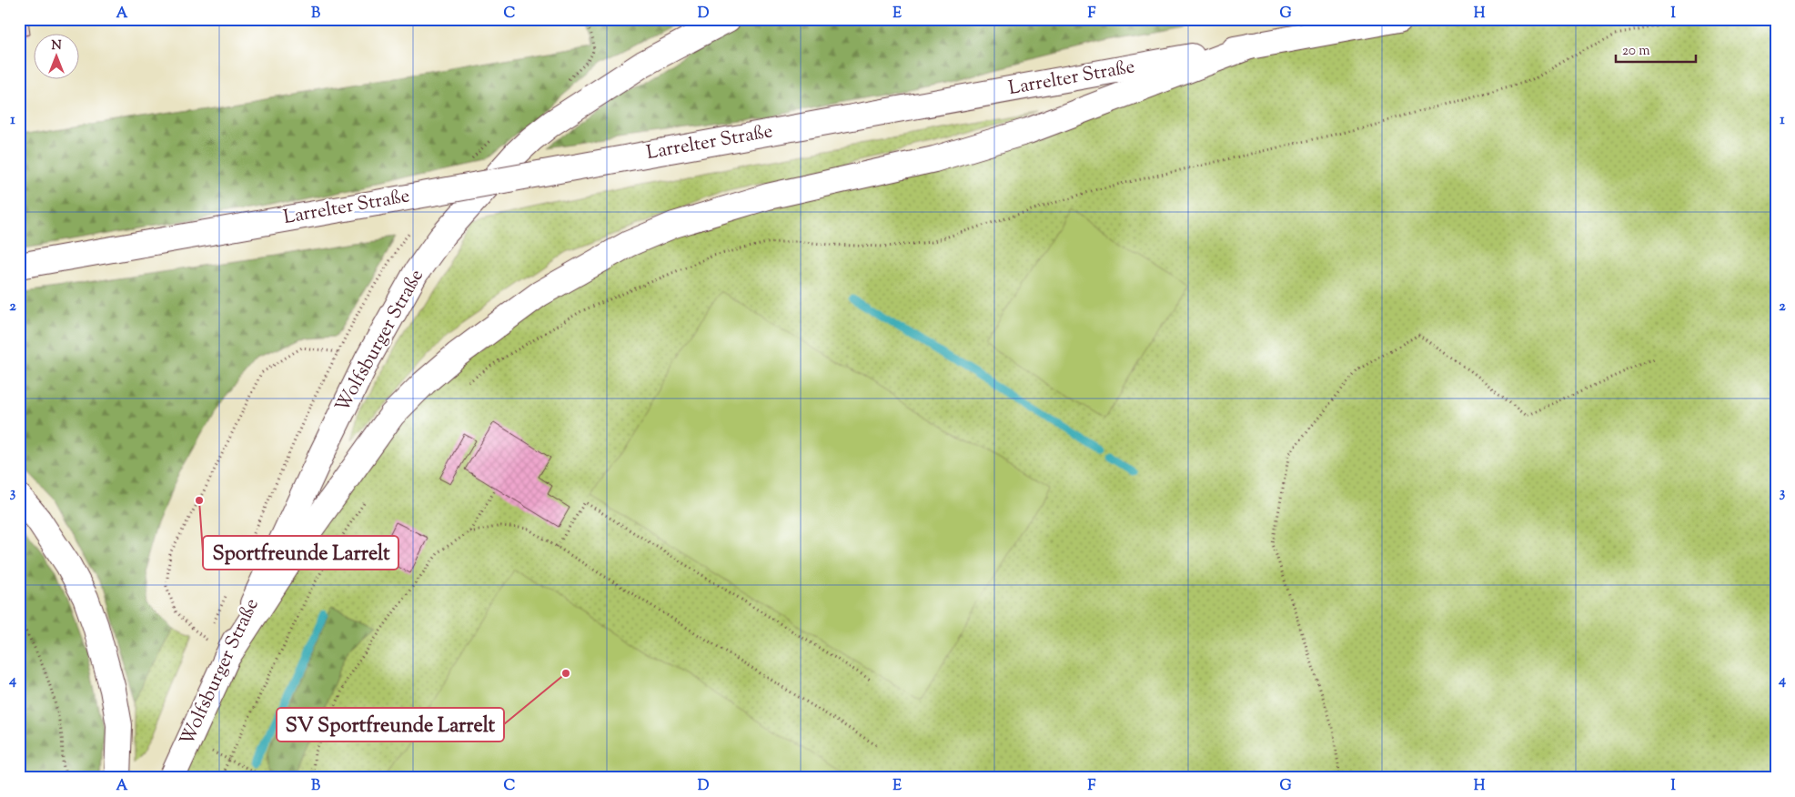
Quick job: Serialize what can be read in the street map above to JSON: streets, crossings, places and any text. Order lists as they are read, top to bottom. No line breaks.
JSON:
{"streets":{"main road":["Larrelter Straße","Wolfsburger Straße"]},"places":["Sportfreunde Larrelt","SV Sportfreunde Larrelt"],"scale_bar":"20 m","north":"top","grid":{"columns":["A","B","C","D","E","F","G","H","I"],"rows":["1","2","3","4"]}}
